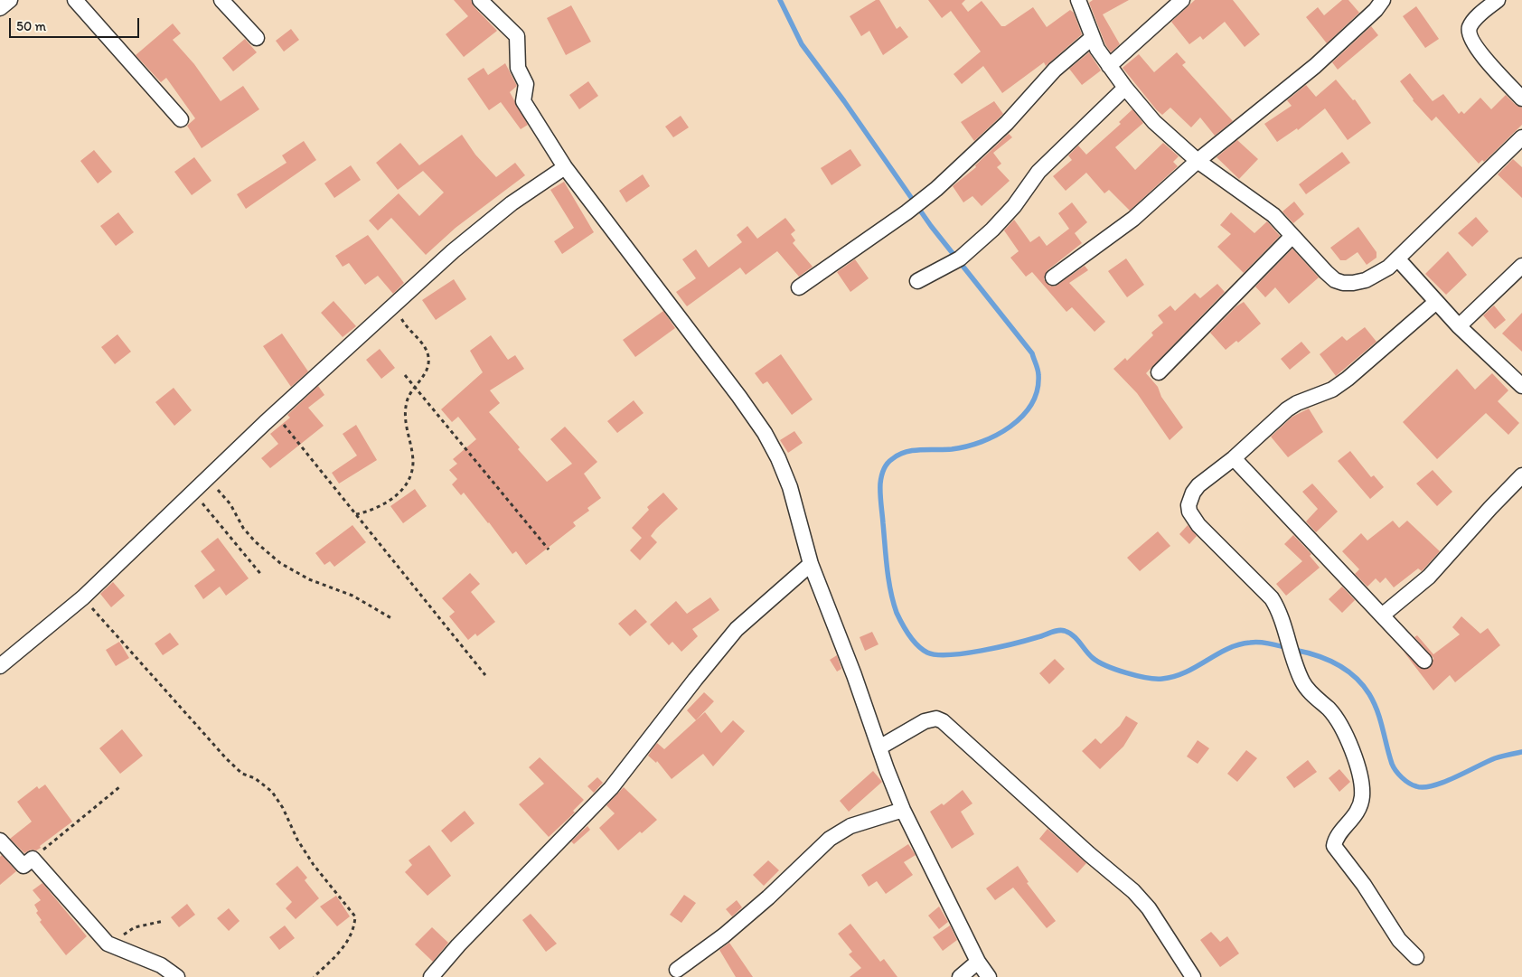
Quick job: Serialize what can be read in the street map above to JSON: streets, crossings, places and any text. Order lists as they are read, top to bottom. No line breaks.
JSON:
{"scale_bar":"50 m"}
